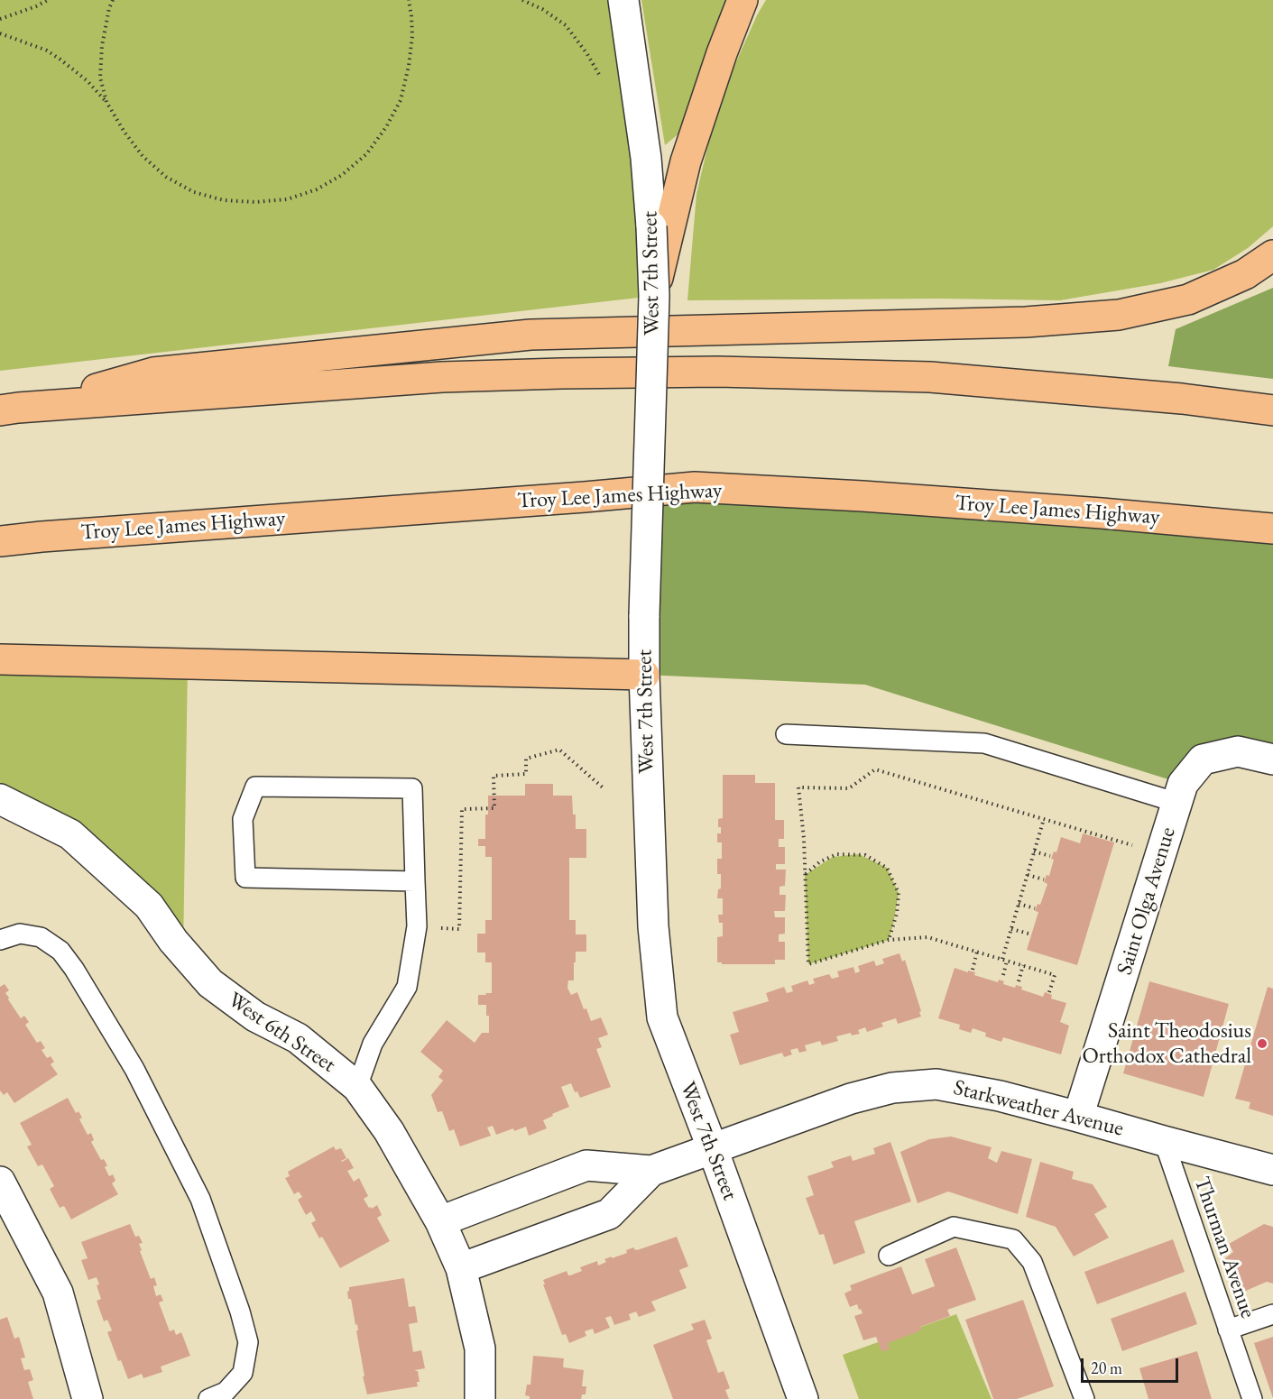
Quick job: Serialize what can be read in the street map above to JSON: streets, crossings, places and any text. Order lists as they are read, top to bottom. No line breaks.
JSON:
{"streets":{"highway":["Troy Lee James Highway"],"street":["West 7th Street","Saint Olga Avenue","West 6th Street","Starkweather Avenue"],"lane":["Thurman Avenue"]},"crossings":[["West 7th Street","Starkweather Avenue"],["Saint Olga Avenue","Starkweather Avenue"],["West 6th Street","Starkweather Avenue"],["Starkweather Avenue","Thurman Avenue"]],"places":["Saint Theodosius Orthodox Cathedral"],"scale_bar":"20 m"}
